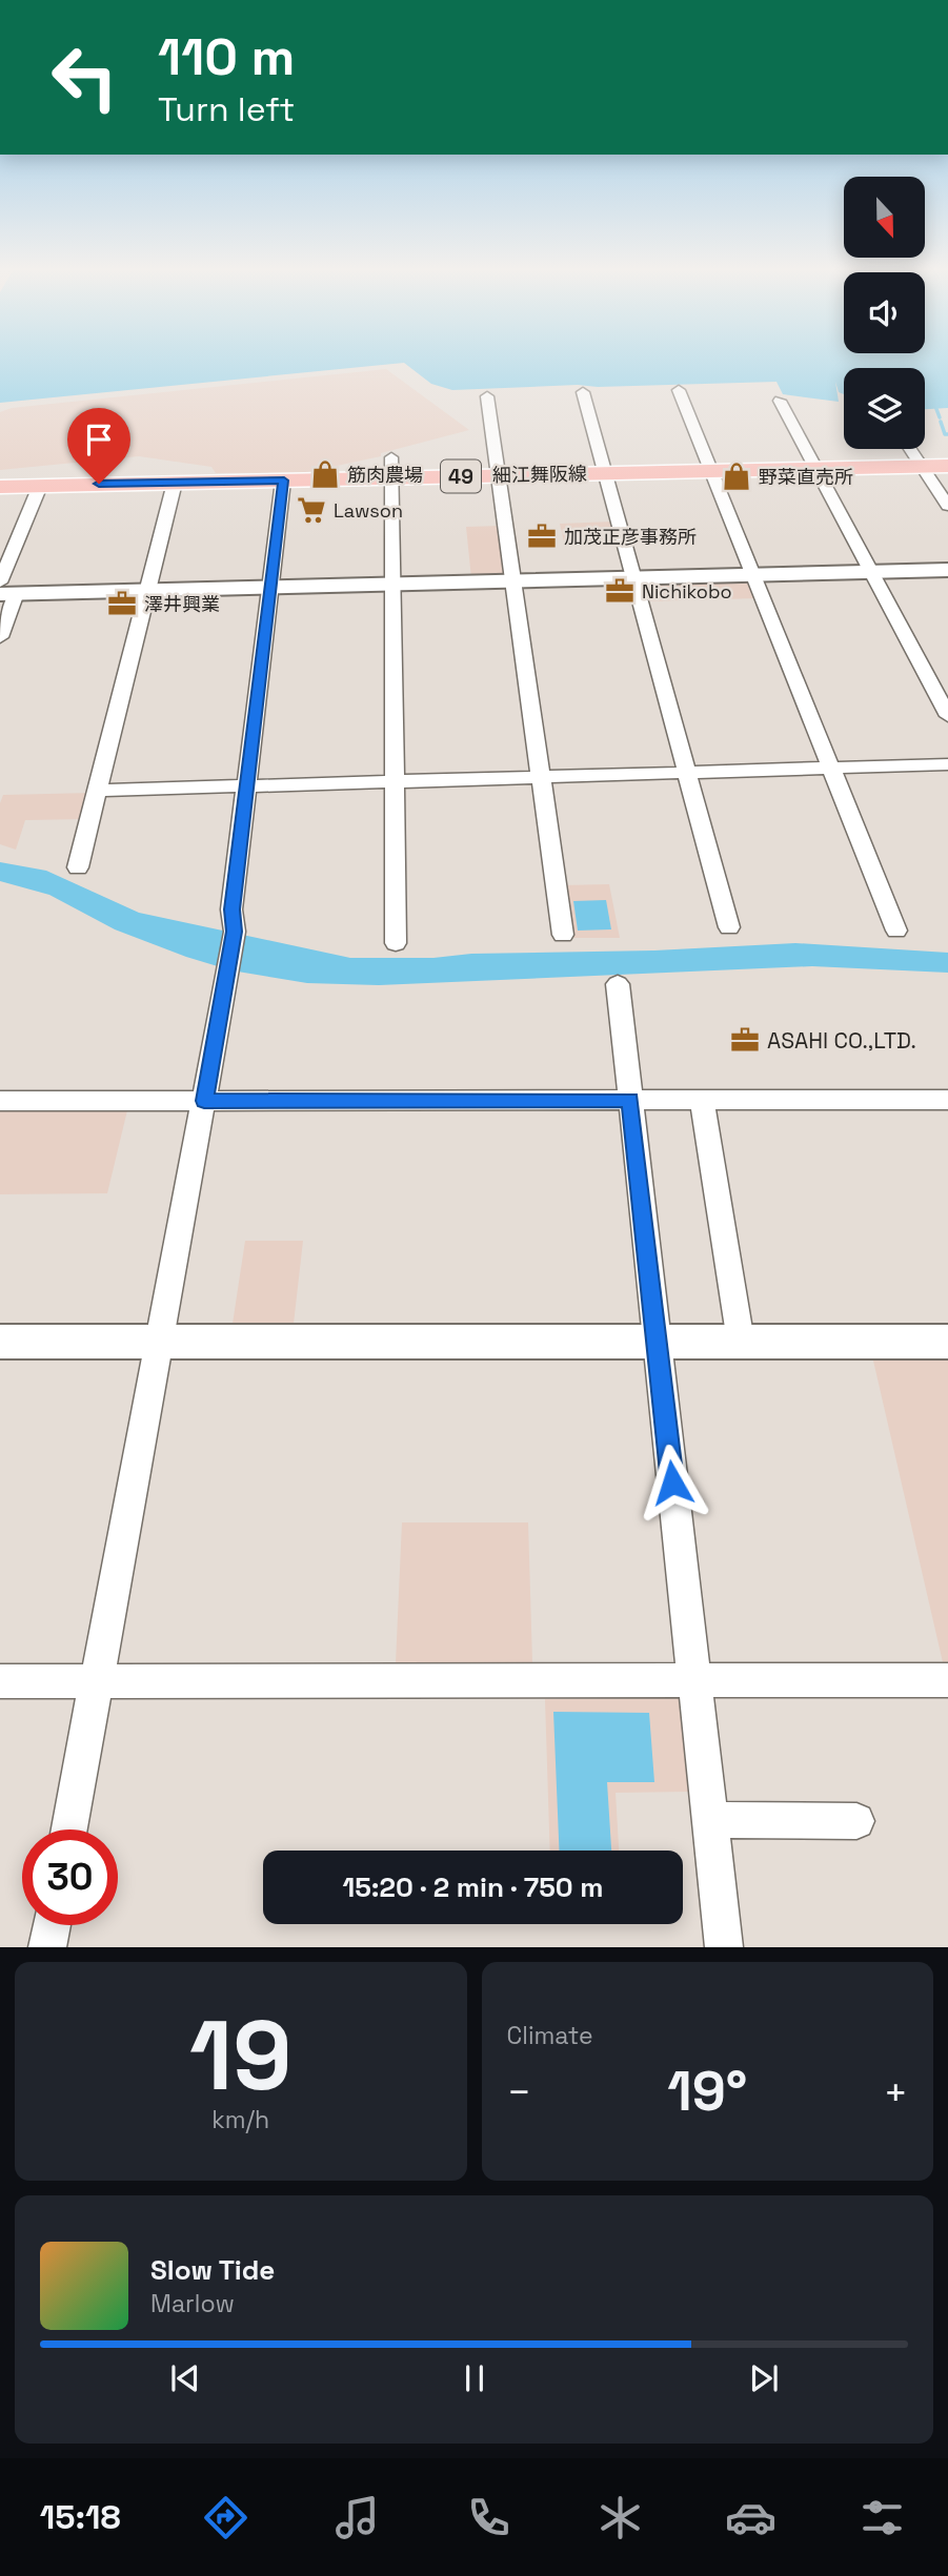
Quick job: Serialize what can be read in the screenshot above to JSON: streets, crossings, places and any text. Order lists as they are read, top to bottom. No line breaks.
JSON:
{"streets":{"main road":["細江舞阪線","49"]},"places":{"shop":["筋肉農場","野菜直売所"],"supermarket":["Lawson"],"office":["加茂正彦事務所","Nichikobo","澤井興業","ASAHI CO.,LTD."]},"north":"bottom","page":{"turn":["110 m","Turn left"],"limit":"30","trip":"15:20 · 2 min · 750 m","tile":[["19","km/h"],"Climate"],"heat":["−","19°","+"],"song":["Slow Tide","Marlow"],"tabs":"15:18"}}
